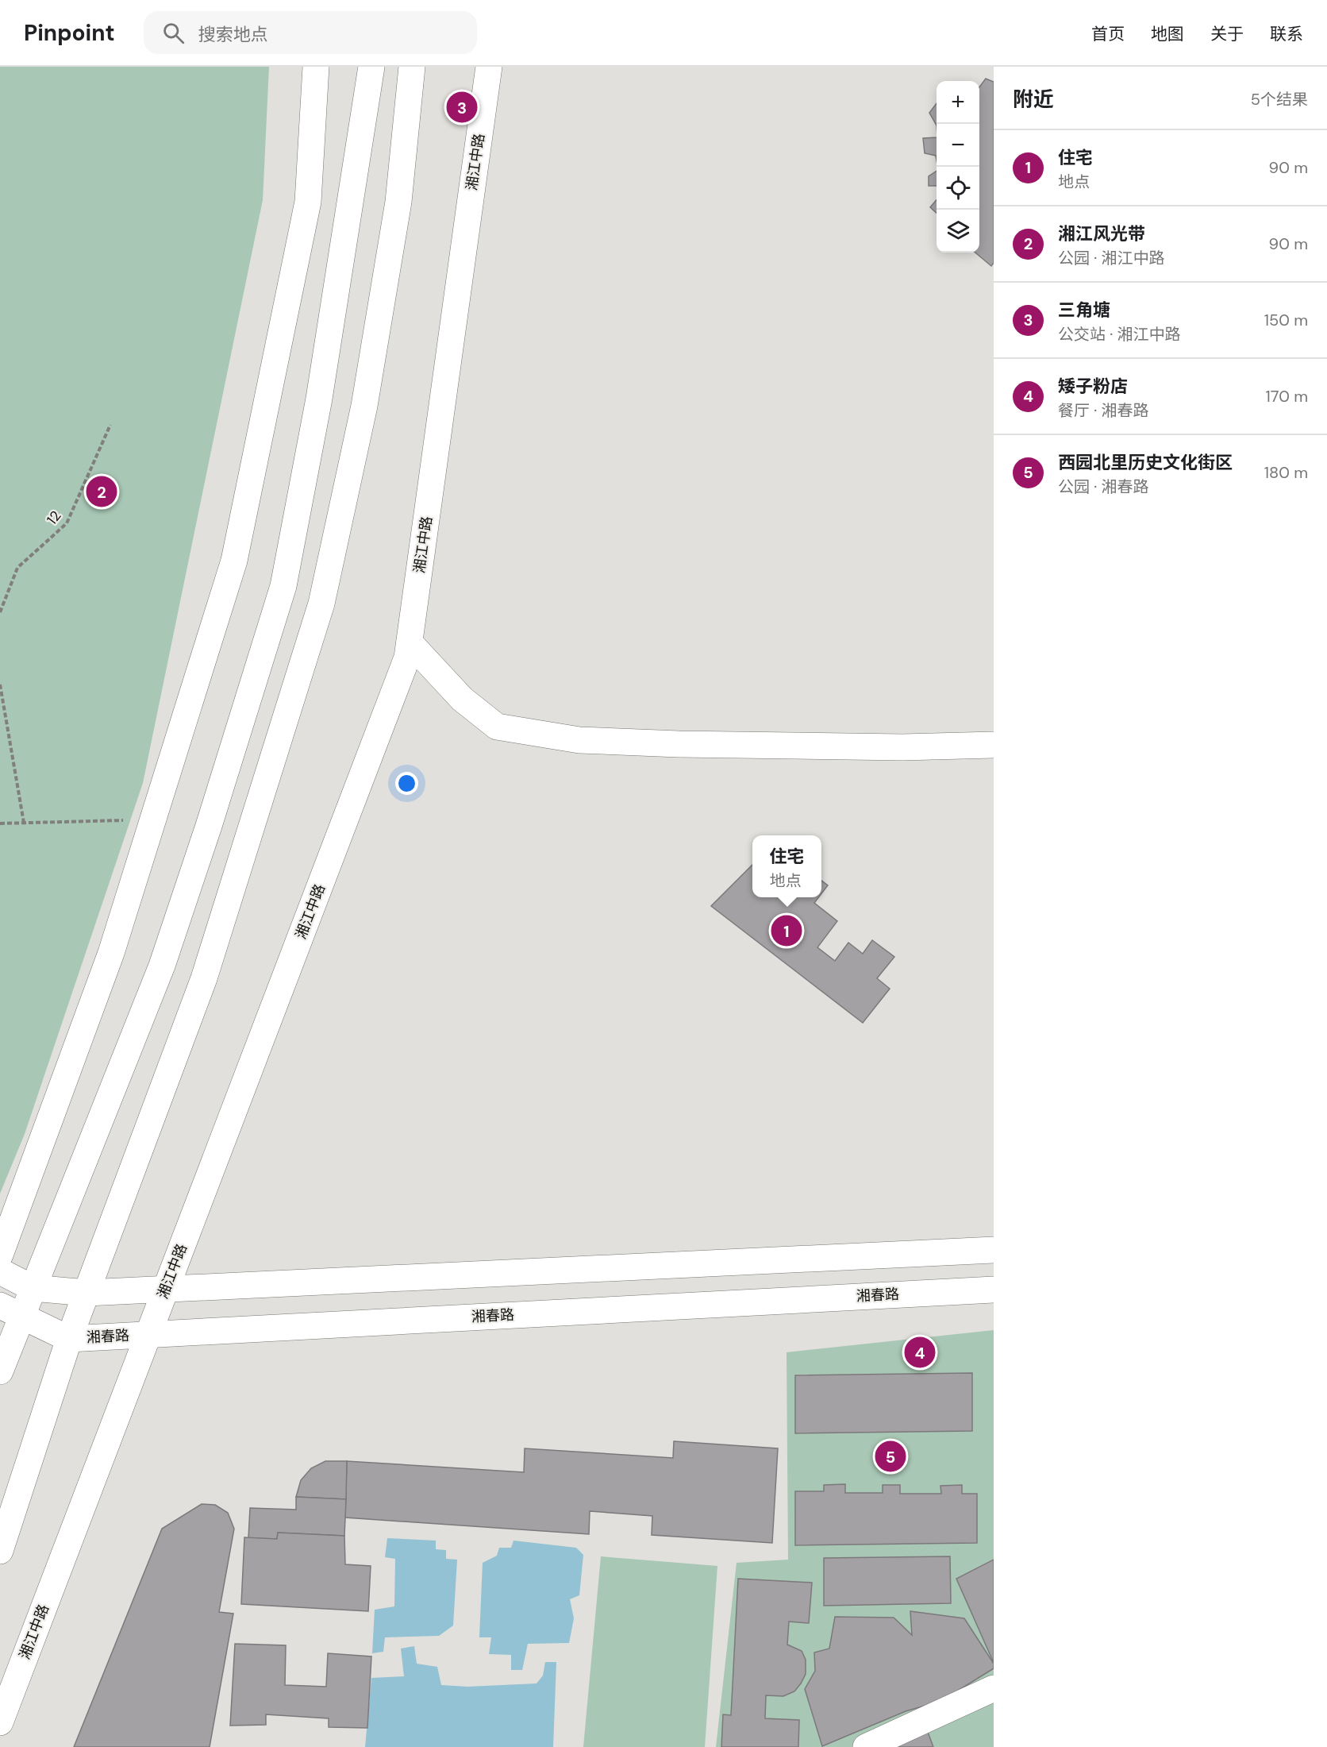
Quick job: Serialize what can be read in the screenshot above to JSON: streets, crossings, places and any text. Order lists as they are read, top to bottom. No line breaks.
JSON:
{"streets":{"street":["湘江中路","湘春路"],"path":["12"]},"crossings":[["湘江中路","湘春路"]],"page":{"header":"Pinpoint","search":"搜索地点","nav":["首页","地图","关于","联系"],"heading":["附近","5个结果"],"map_buttons":["+","−"],"pins":["3","2","1","4","5"],"list":[{"mark":"1","name":"住宅","note":"地点","value":"90 m"},{"mark":"2","name":"湘江风光带","note":"公园 · 湘江中路","value":"90 m"},{"mark":"3","name":"三角塘","note":"公交站 · 湘江中路","value":"150 m"},{"mark":"4","name":"矮子粉店","note":"餐厅 · 湘春路","value":"170 m"},{"mark":"5","name":"西园北里历史文化街区","note":"公园 · 湘春路","value":"180 m"}],"popup":["住宅","地点"]}}
